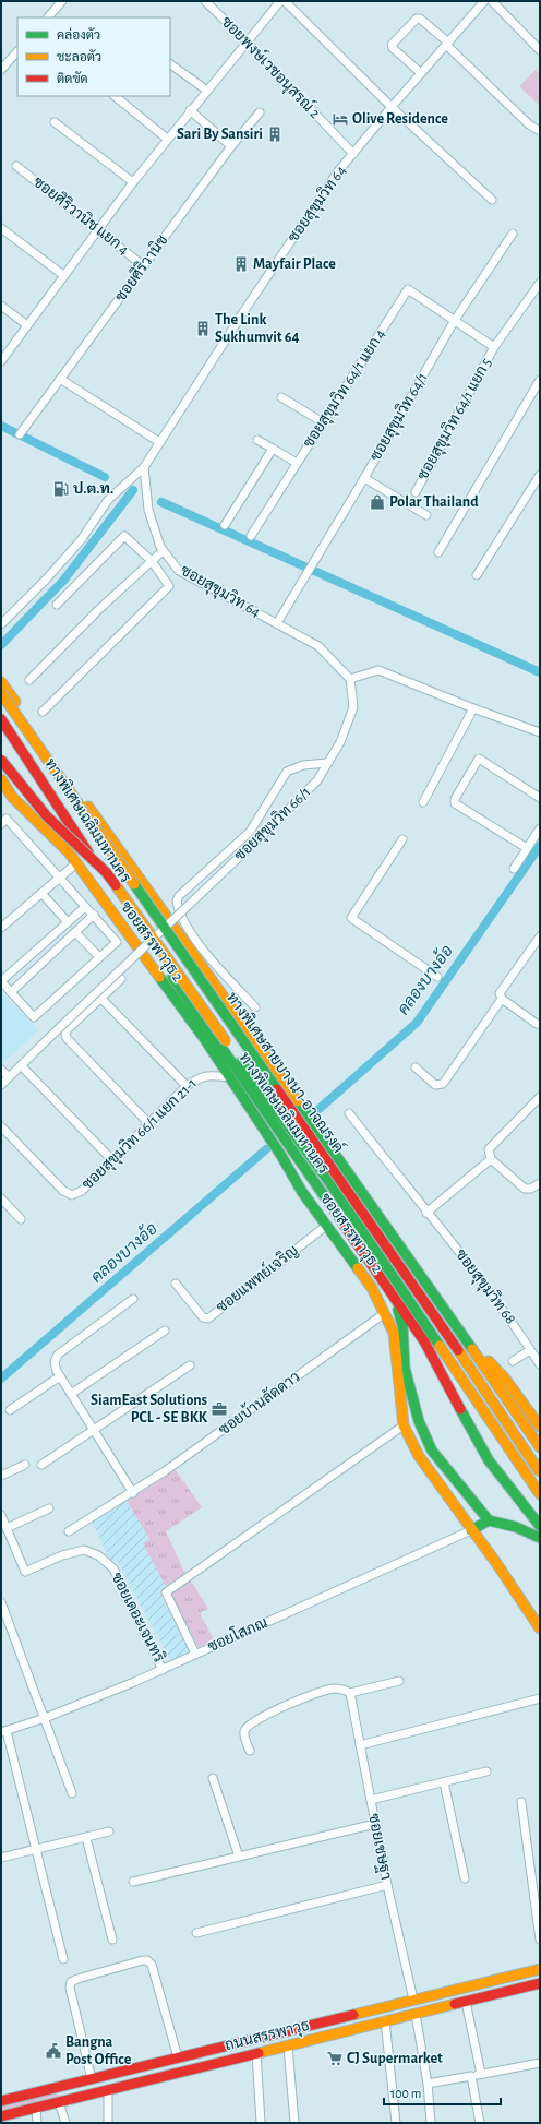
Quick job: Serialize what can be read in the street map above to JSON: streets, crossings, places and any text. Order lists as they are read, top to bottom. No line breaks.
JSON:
{"streets":{"main road":["ทางพิเศษเฉลิมมหานคร","ซอยสรรพาวุธ 2","ทางพิเศษสายบางนา-อาจณรงค์","ถนนสรรพาวุธ"],"street":["ซอยพงษ์เวชอนุสรณ์ 2","ซอยสุขุมวิท 64","ซอยศิริวานิช แยก 4","ซอยศิริวานิช","ซอยสุขุมวิท 64/1 แยก 4","ซอยสุขุมวิท 64/1","ซอยสุขุมวิท 64/1 แยก 5","ซอยสุขุมวิท 66/1","ซอยสุขุมวิท 66/1 แยก 21-1","ซอยแพทย์เจริญ","ซอยสุขุมวิท 68","ซอยบ้านลัดดาว","ซอยเดอะเจนทริ","ซอยโสภณ","ซอยเชษฐา"]},"crossings":[["ซอยพงษ์เวชอนุสรณ์ 2","ซอยสุขุมวิท 64"],["ซอยสุขุมวิท 64","ซอยสุขุมวิท 64/1"],["ซอยสุขุมวิท 64","ซอยสุขุมวิท 66/1"],["ซอยศิริวานิช แยก 4","ซอยศิริวานิช"],["ซอยสุขุมวิท 64/1 แยก 4","ซอยสุขุมวิท 64/1"],["ทางพิเศษเฉลิมมหานคร","ทางพิเศษสายบางนา-อาจณรงค์"],["ซอยสรรพาวุธ 2","ซอยสุขุมวิท 66/1 แยก 21-1"],["ซอยสรรพาวุธ 2","ซอยแพทย์เจริญ"],["ซอยสรรพาวุธ 2","ซอยบ้านลัดดาว"],["ซอยสรรพาวุธ 2","ซอยโสภณ"],["ซอยเดอะเจนทริ","ซอยโสภณ"],["ซอยเชษฐา","ถนนสรรพาวุธ"]],"water":["คลองบางอ้อ"],"places":{"hotel":["Olive Residence"],"building":["Sari By Sansiri","Mayfair Place","The Link Sukhumvit 64"],"fuel station":["ป.ต.ท."],"shop":["Polar Thailand"],"office":["SiamEast Solutions PCL - SE BKK"],"public building":["Bangna Post Office"],"supermarket":["CJ Supermarket"]},"legend":["คล่องตัว","ชะลอตัว","ติดขัด"],"scale_bar":"100 m"}
